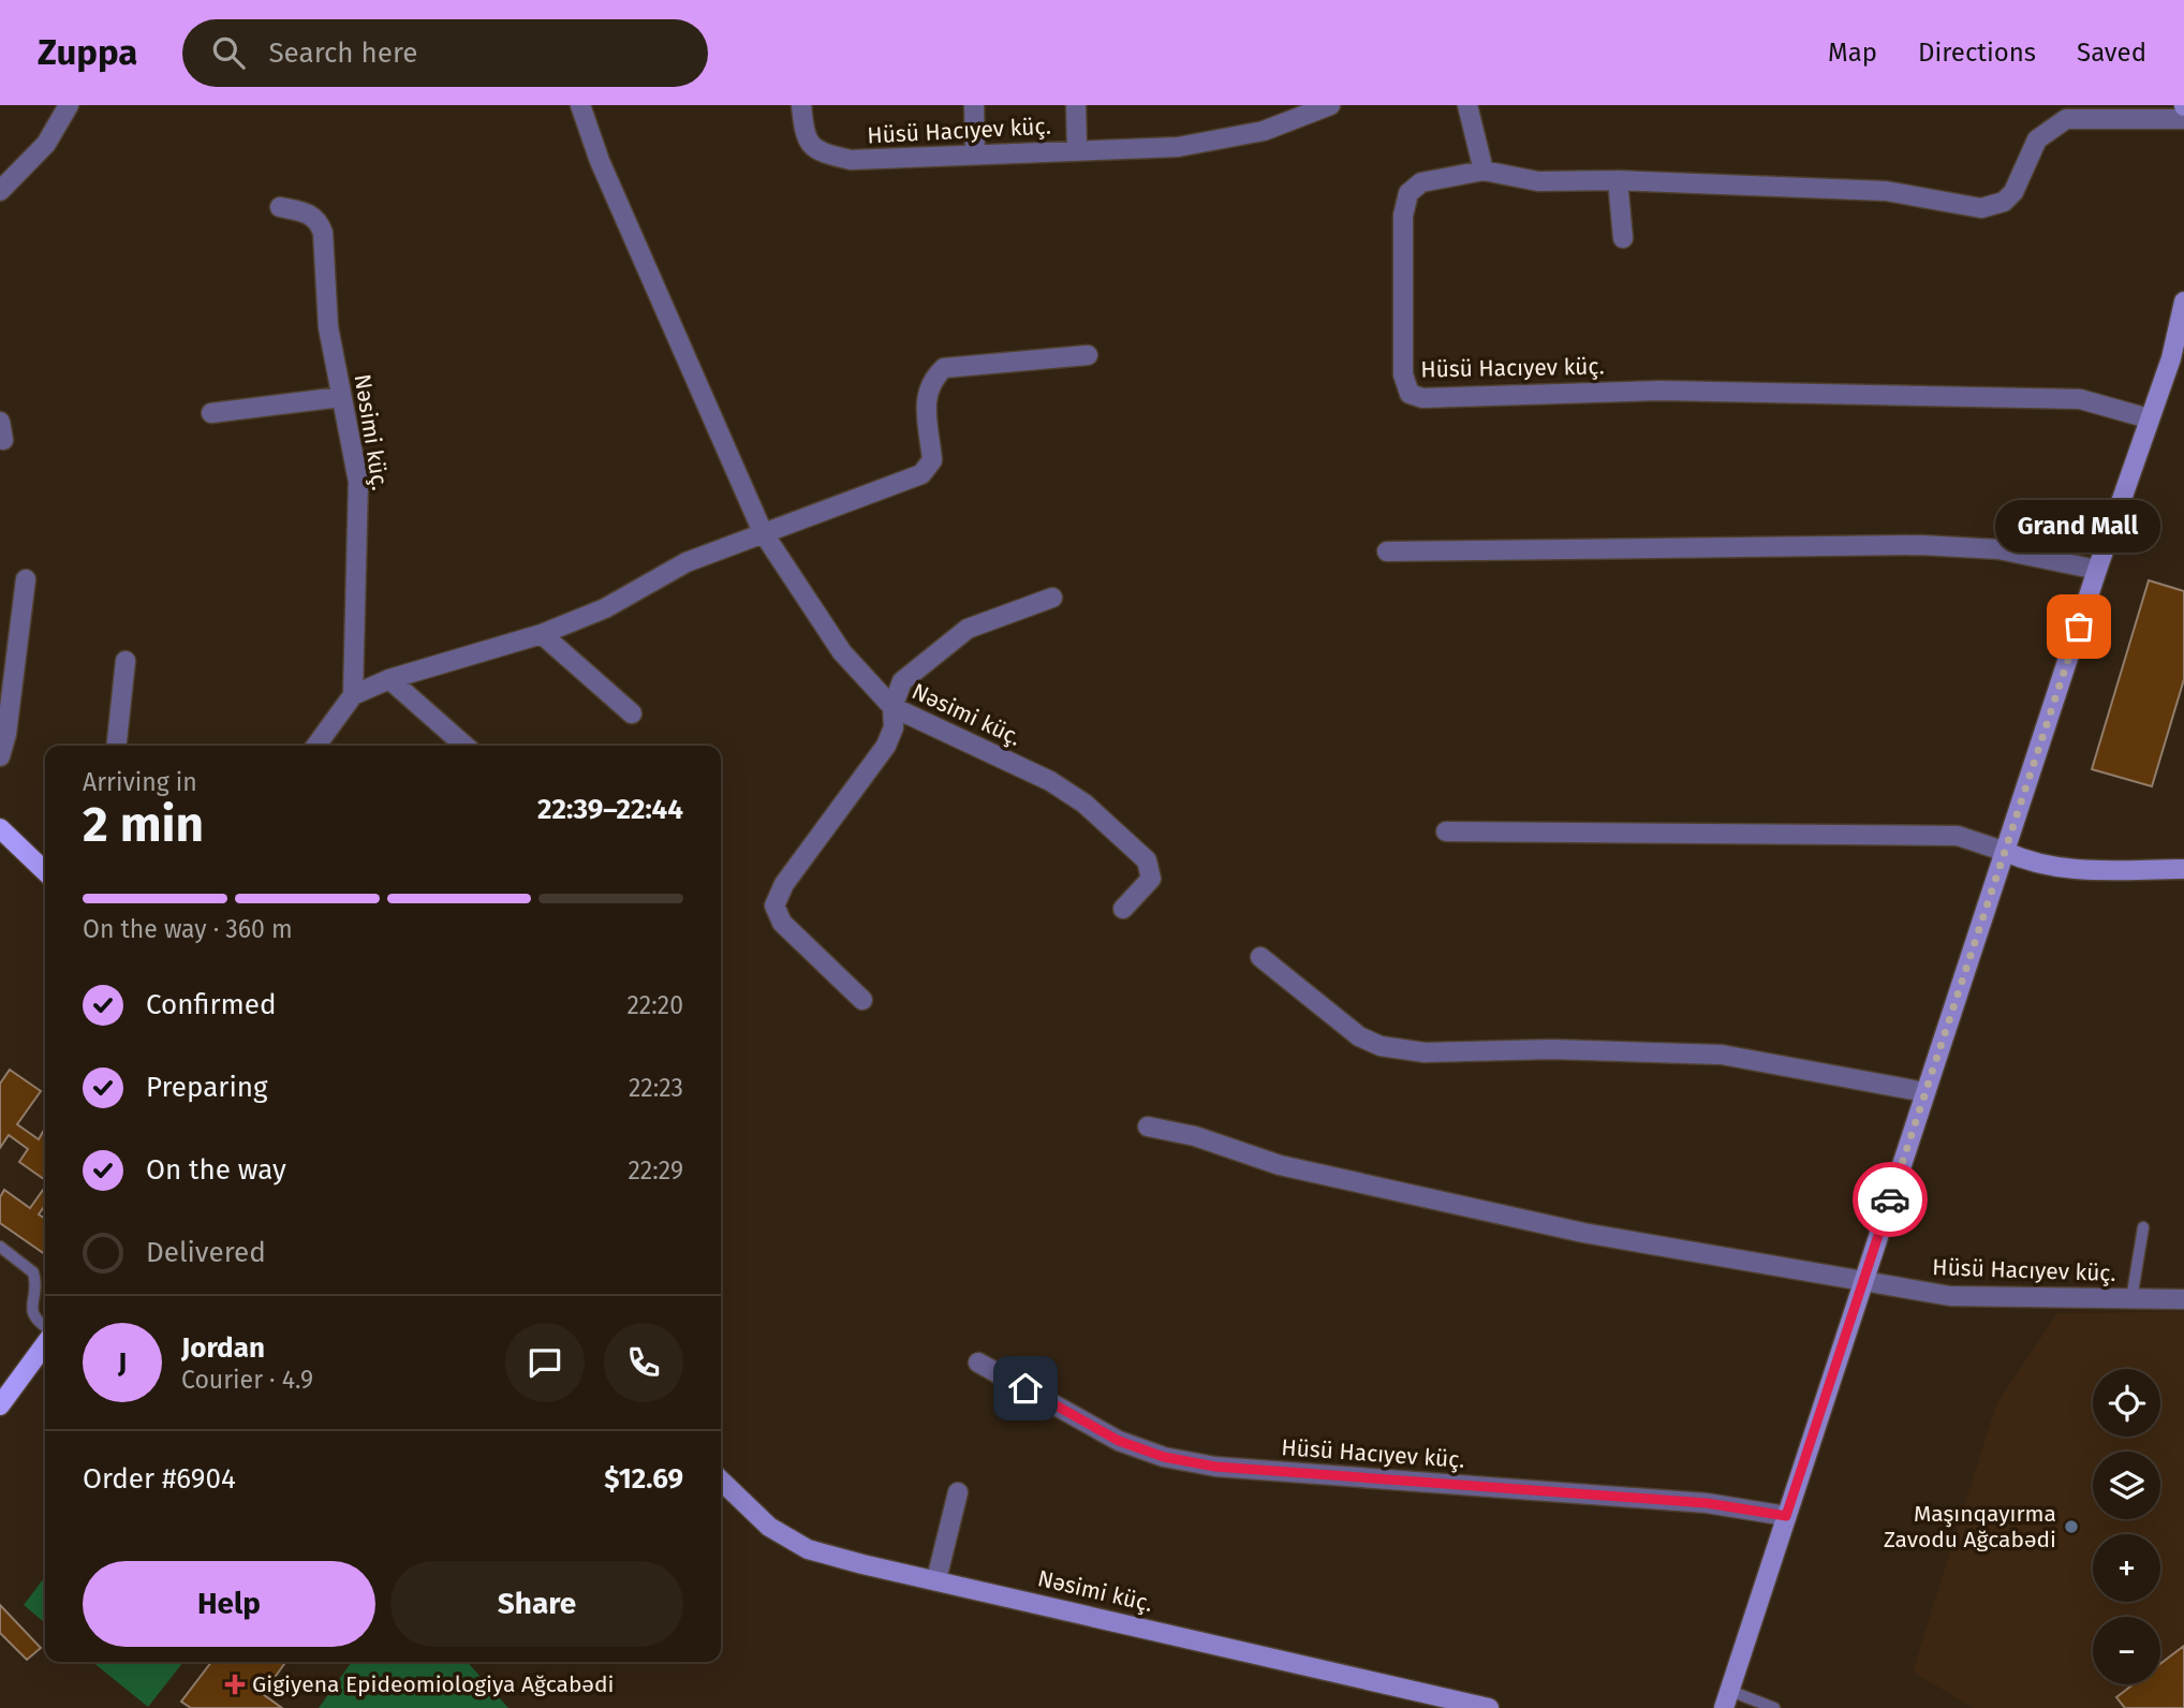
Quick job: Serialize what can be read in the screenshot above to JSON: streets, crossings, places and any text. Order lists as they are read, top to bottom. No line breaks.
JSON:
{"streets":{"main road":["Nəsimi küç."],"street":["Hüsü Hacıyev küç."]},"places":{"other":["Grand Mall","Maşınqayırma Zavodu Ağcabədi"],"health":["Gigiyena Epideomiologiya Ağcabədi"]},"page":{"header":"Zuppa","search":"Search here","nav":["Map","Directions","Saved"],"bubble":"Grand Mall","heading":["2 min","Arriving in","22:39–22:44"],"panel":["Jordan","Courier · 4.9","Order #6904","$12.69"],"bar":"On the way · 360 m","list":[["Confirmed","22:20"],["Preparing","22:23"],["On the way","22:29"],"Delivered"],"round":"J","map_buttons":["+","−"],"buttons":["Help","Share"]}}
